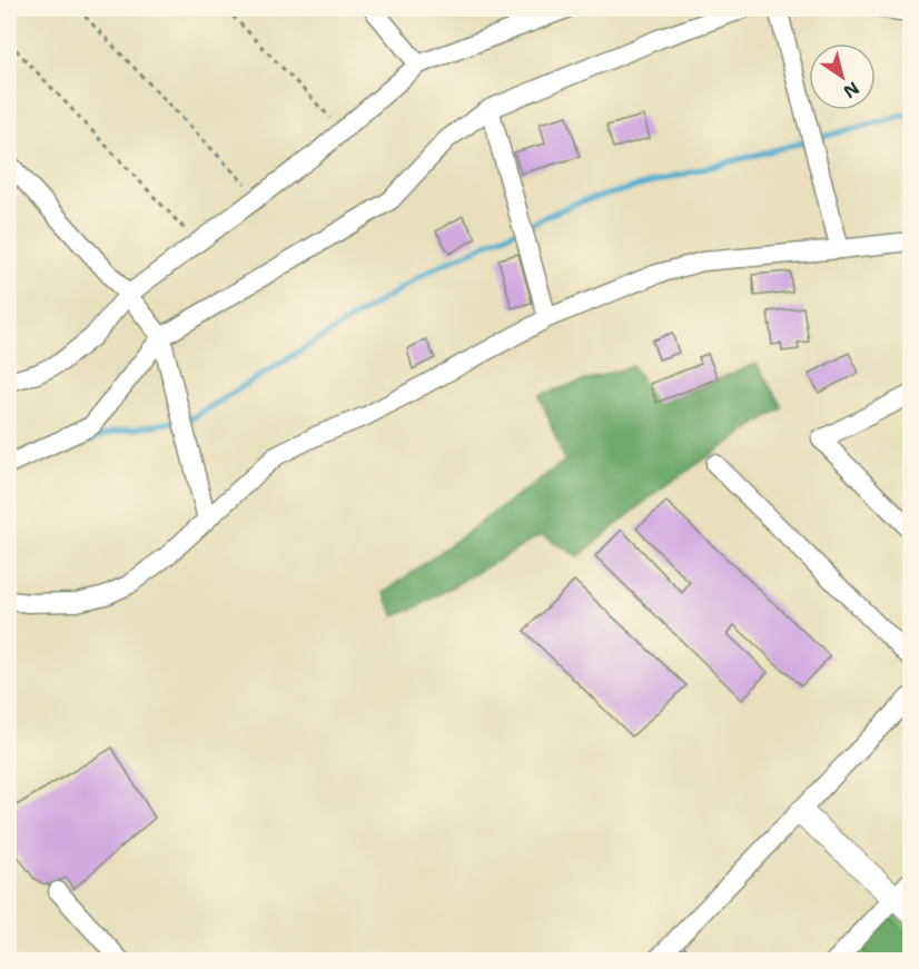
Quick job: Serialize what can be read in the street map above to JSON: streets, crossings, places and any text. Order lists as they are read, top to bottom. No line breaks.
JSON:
{"north":"bottom right"}
